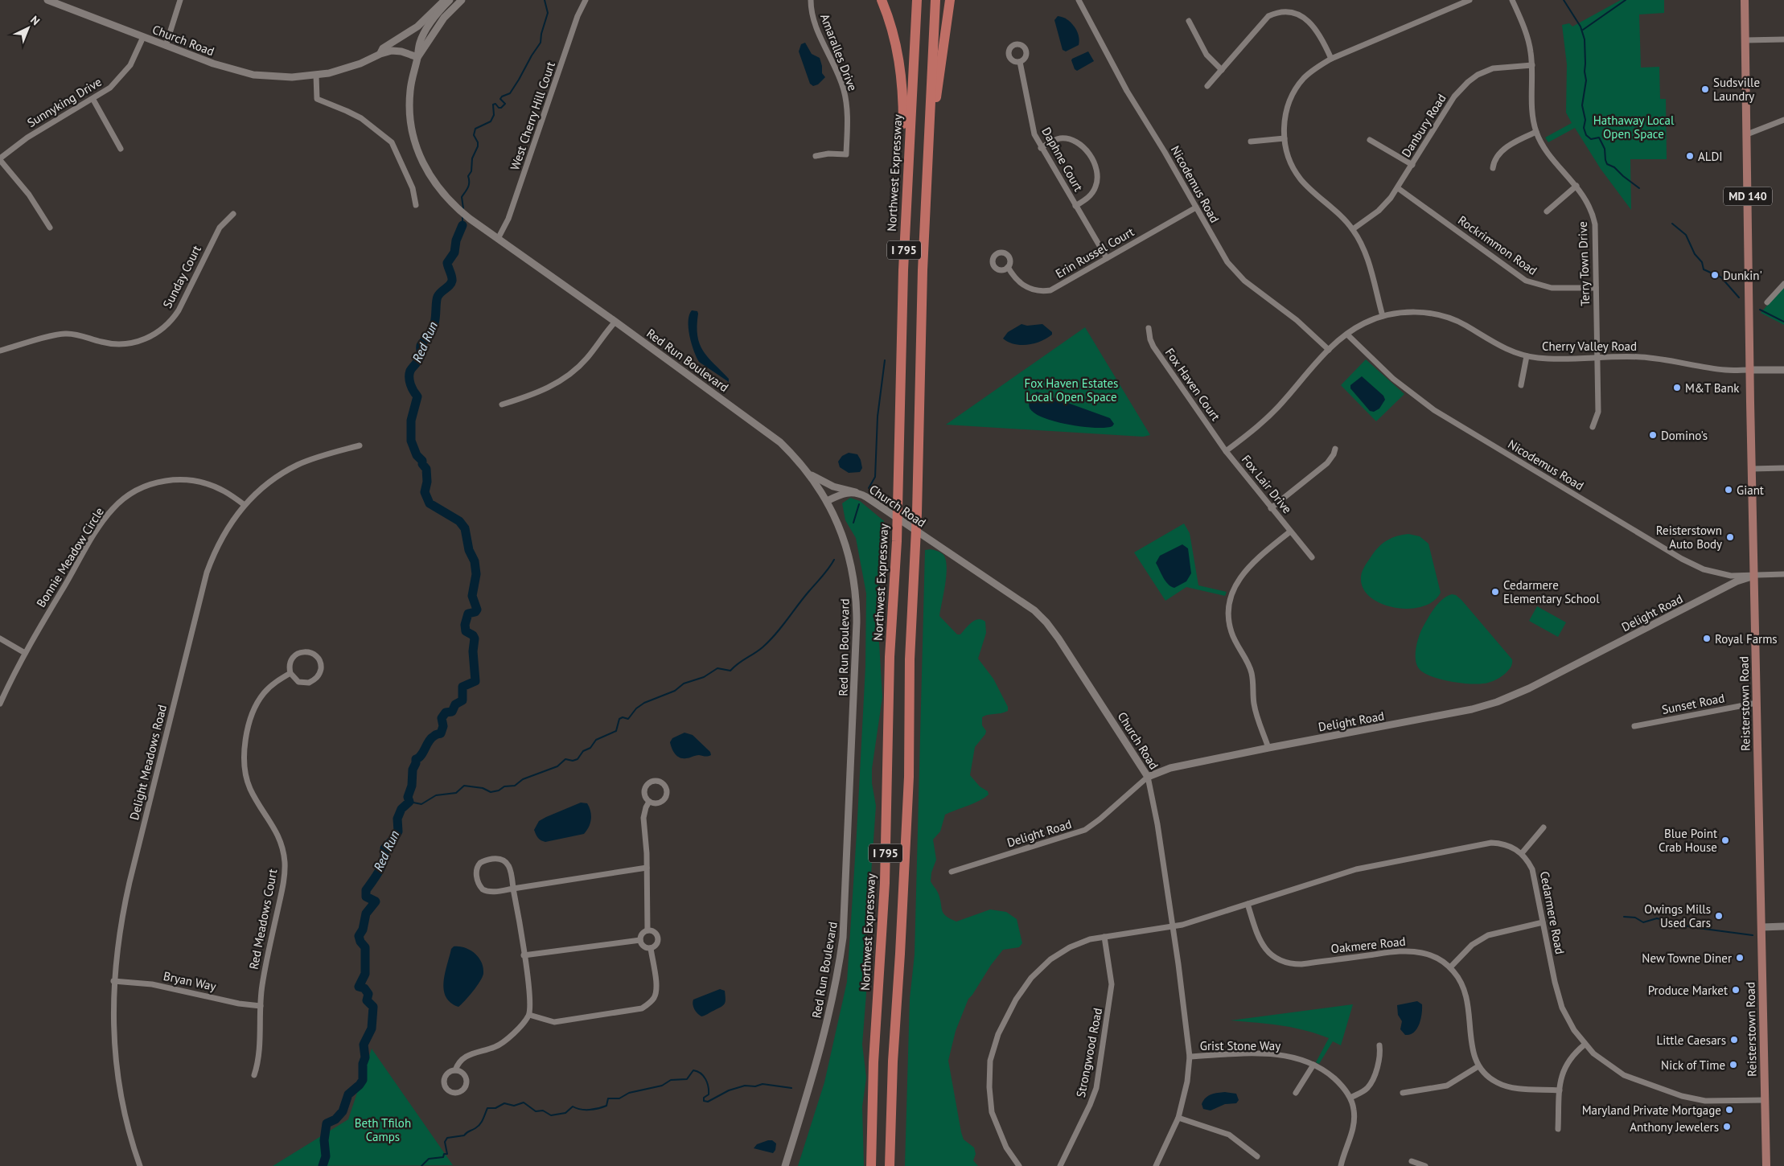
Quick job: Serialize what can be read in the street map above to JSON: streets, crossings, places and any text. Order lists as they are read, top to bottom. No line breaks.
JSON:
{"streets":{"highway":["Northwest Expressway","I 795"],"main road":["MD 140","Reisterstown Road"],"street":["Church Road","Amaralles Drive","Sunnyking Drive","West Cherry Hill Court","Danbury Road","Daphne Court","Nicodemus Road","Rockrimmon Road","Erin Russel Court","Terry Town Drive","Sunday Court","Cherry Valley Road","Red Run Boulevard","Fox Haven Court","Fox Lair Drive","Bonnie Meadow Circle","Delight Road","Sunset Road","Delight Meadows Road","Cedarmere Road","Red Meadows Court","Oakmere Road","Bryan Way","Grist Stone Way","Strongwood Road"]},"crossings":[["Church Road","Sunnyking Drive"],["Church Road","Red Run Boulevard"],["Church Road","Delight Road"],["Church Road","Grist Stone Way"],["West Cherry Hill Court","Red Run Boulevard"],["Danbury Road","Rockrimmon Road"],["Danbury Road","Terry Town Drive"],["Daphne Court","Erin Russel Court"],["Nicodemus Road","Erin Russel Court"],["Nicodemus Road","Cherry Valley Road"],["Nicodemus Road","Delight Road"],["Nicodemus Road","Reisterstown Road"],["Rockrimmon Road","Terry Town Drive"],["Terry Town Drive","Cherry Valley Road"],["Cherry Valley Road","Fox Haven Court"],["Cherry Valley Road","Fox Lair Drive"],["Cherry Valley Road","Reisterstown Road"],["Fox Haven Court","Fox Lair Drive"],["Fox Lair Drive","Delight Road"],["Bonnie Meadow Circle","Delight Meadows Road"],["Delight Road","Reisterstown Road"],["Sunset Road","Reisterstown Road"],["Reisterstown Road","Cedarmere Road"],["Delight Meadows Road","Bryan Way"],["Red Meadows Court","Bryan Way"]],"water":["Red Run"],"parks":["Hathaway Local Open Space","Fox Haven Estates Local Open Space","Beth Tfiloh Camps"],"places":["Sudsville Laundry","ALDI","Dunkin'","M&T Bank","Domino's","Giant","Reisterstown Auto Body","Cedarmere Elementary School","Royal Farms","Blue Point Crab House","Owings Mills Used Cars","New Towne Diner","Produce Market","Little Caesars","Nick of Time","Maryland Private Mortgage","Anthony Jewelers"],"north":"top right"}
